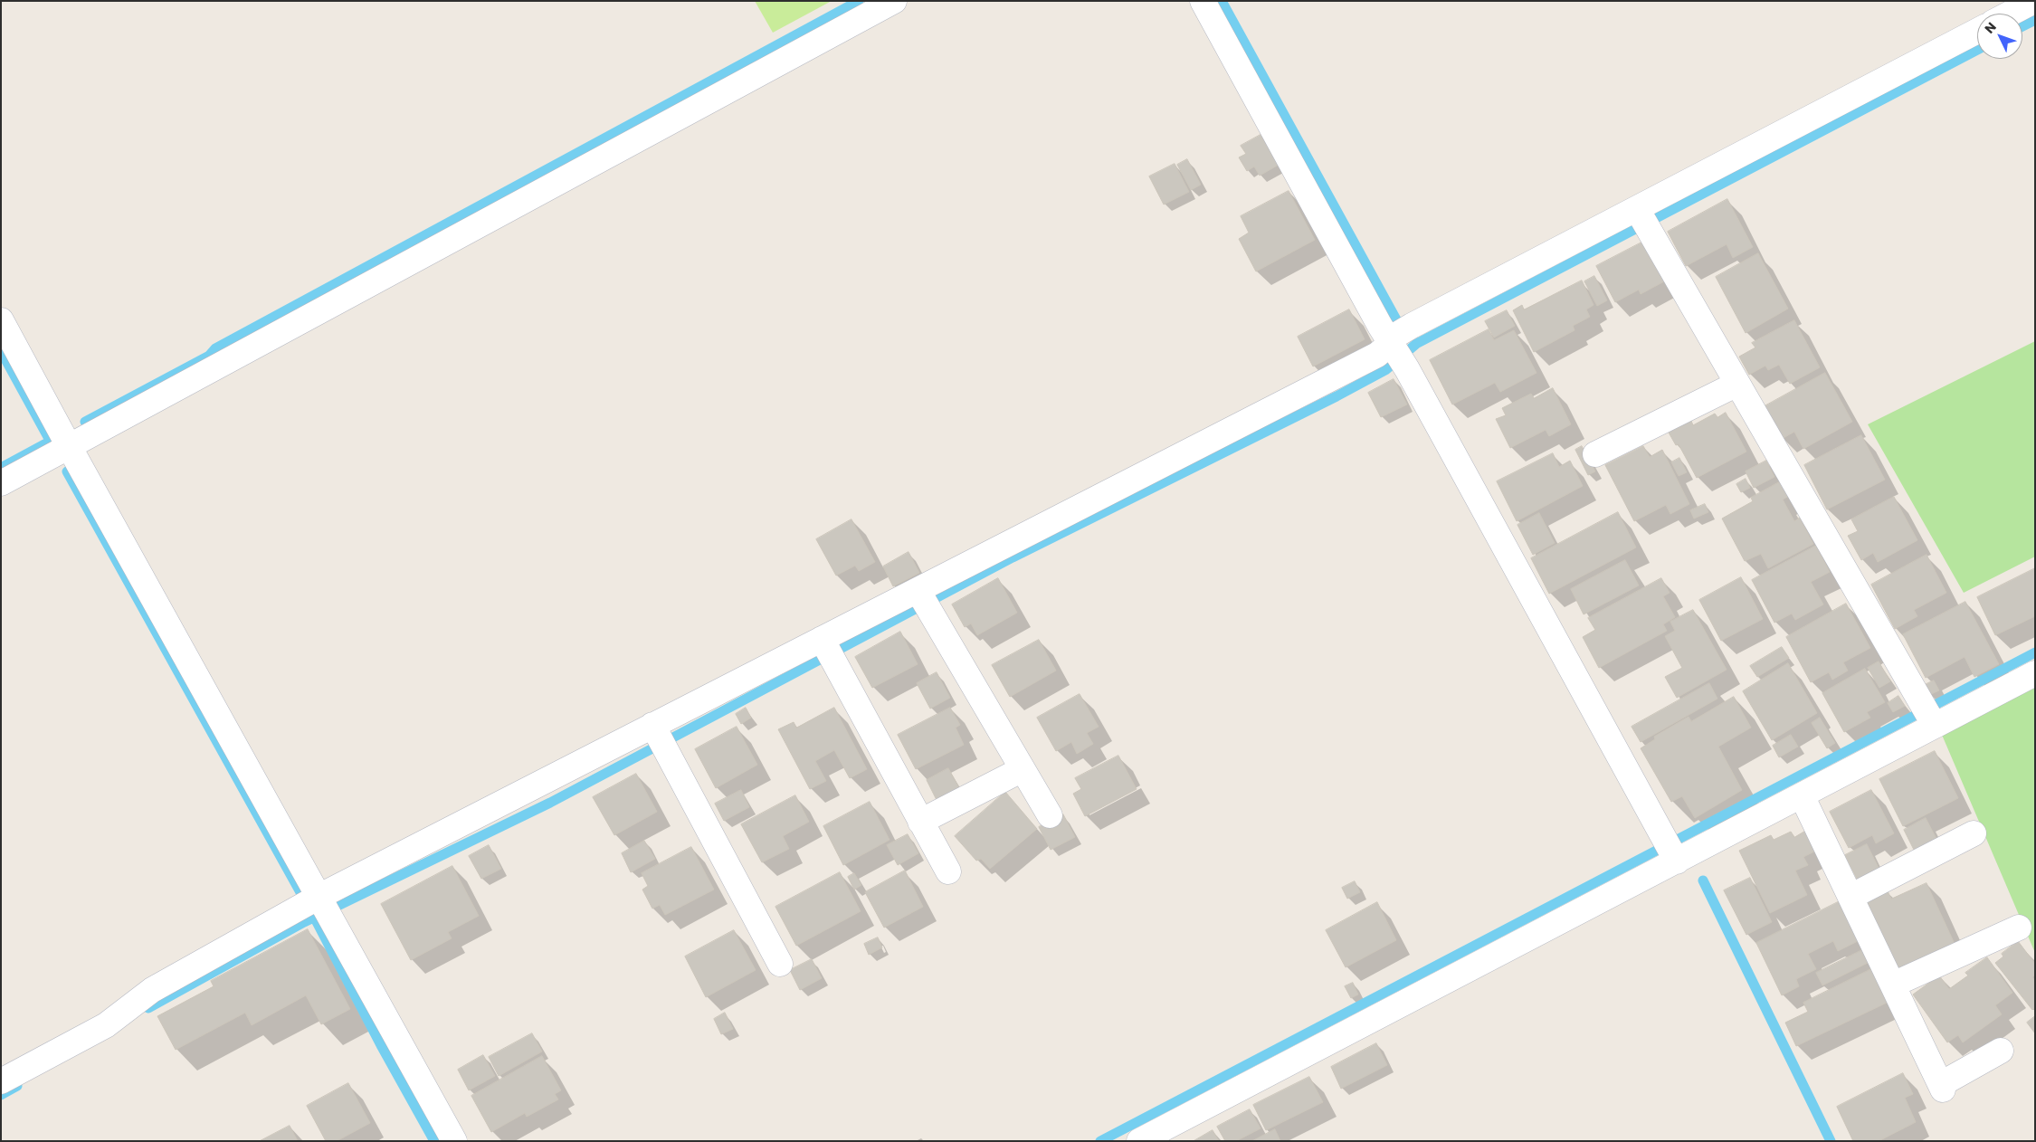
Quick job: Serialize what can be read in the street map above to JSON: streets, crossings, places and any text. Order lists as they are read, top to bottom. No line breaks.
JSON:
{"north":"top left"}
